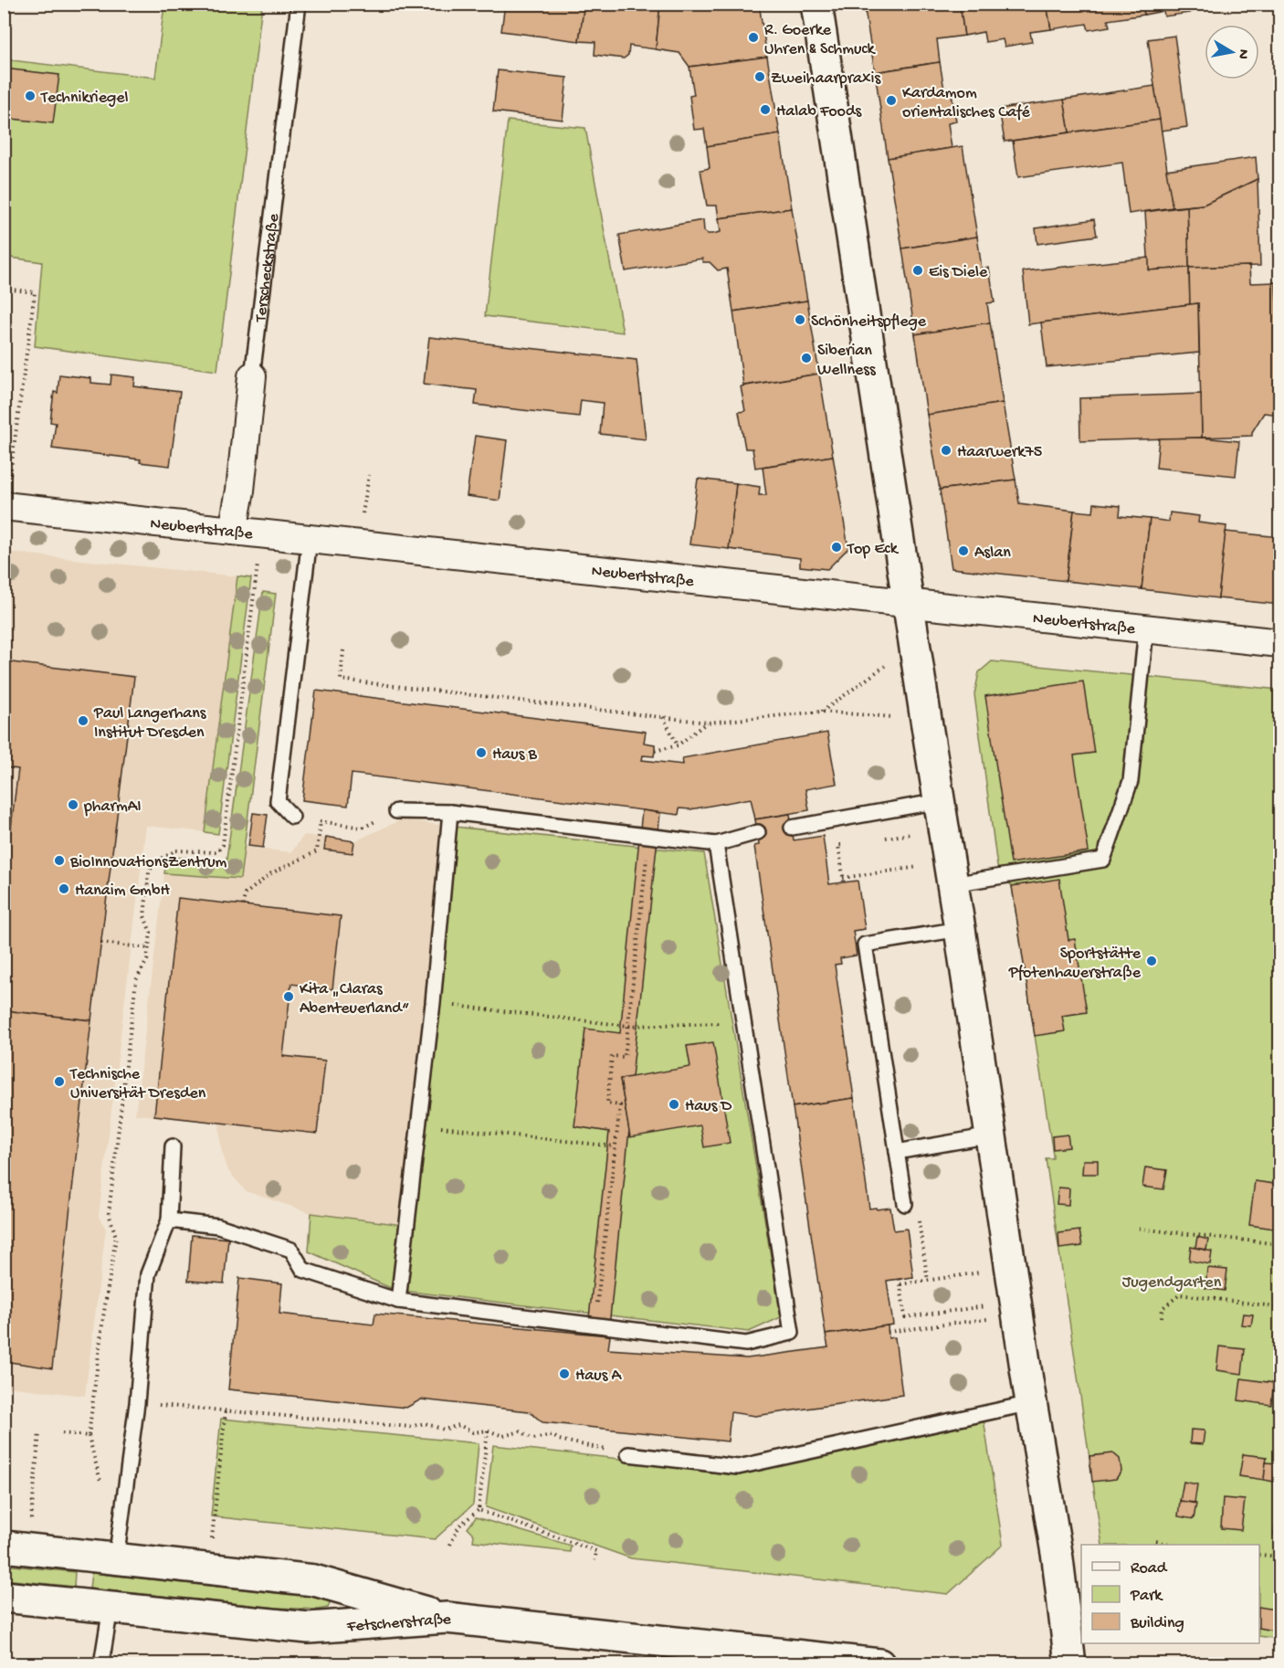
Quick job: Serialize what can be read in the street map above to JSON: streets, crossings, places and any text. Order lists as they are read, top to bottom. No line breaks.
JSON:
{"streets":{"street":["Terscheckstraße","Neubertstraße","Fetscherstraße"]},"crossings":[["Terscheckstraße","Neubertstraße"]],"parks":["Jugendgarten"],"places":["R. Goerke Uhren & Schmuck","Zweihaarpraxis","Technikriegel","Kardamom orientalisches Café","Halab Foods","Eis Diele","Schönheitspflege","Siberian Wellness","Haarwerk75","Top Eck","Aslan","Paul Langerhans Institut Dresden","Haus B","pharmAI","BioInnovationsZentrum","Hanaim GmbH","Sportstätte Pfotenhauerstraße","Kita „Claras Abenteuerland“","Technische Universität Dresden","Haus D","Haus A"],"legend":["Road","Park","Building"],"north":"right"}
